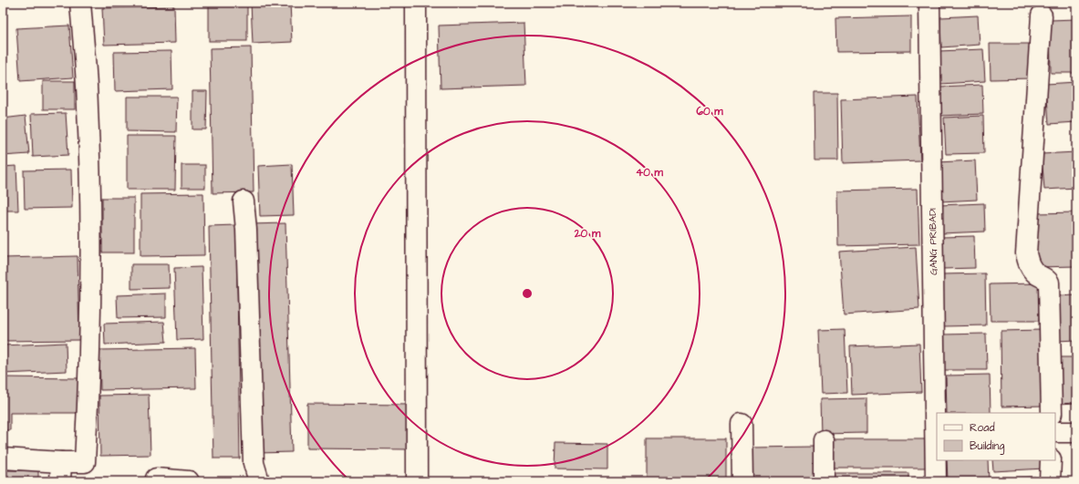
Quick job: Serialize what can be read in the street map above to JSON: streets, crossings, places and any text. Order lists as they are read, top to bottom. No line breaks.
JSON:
{"streets":{"street":["GANG PRIBADI"]},"legend":["Road","Building"],"rings":["60 m","40 m","20 m"]}
